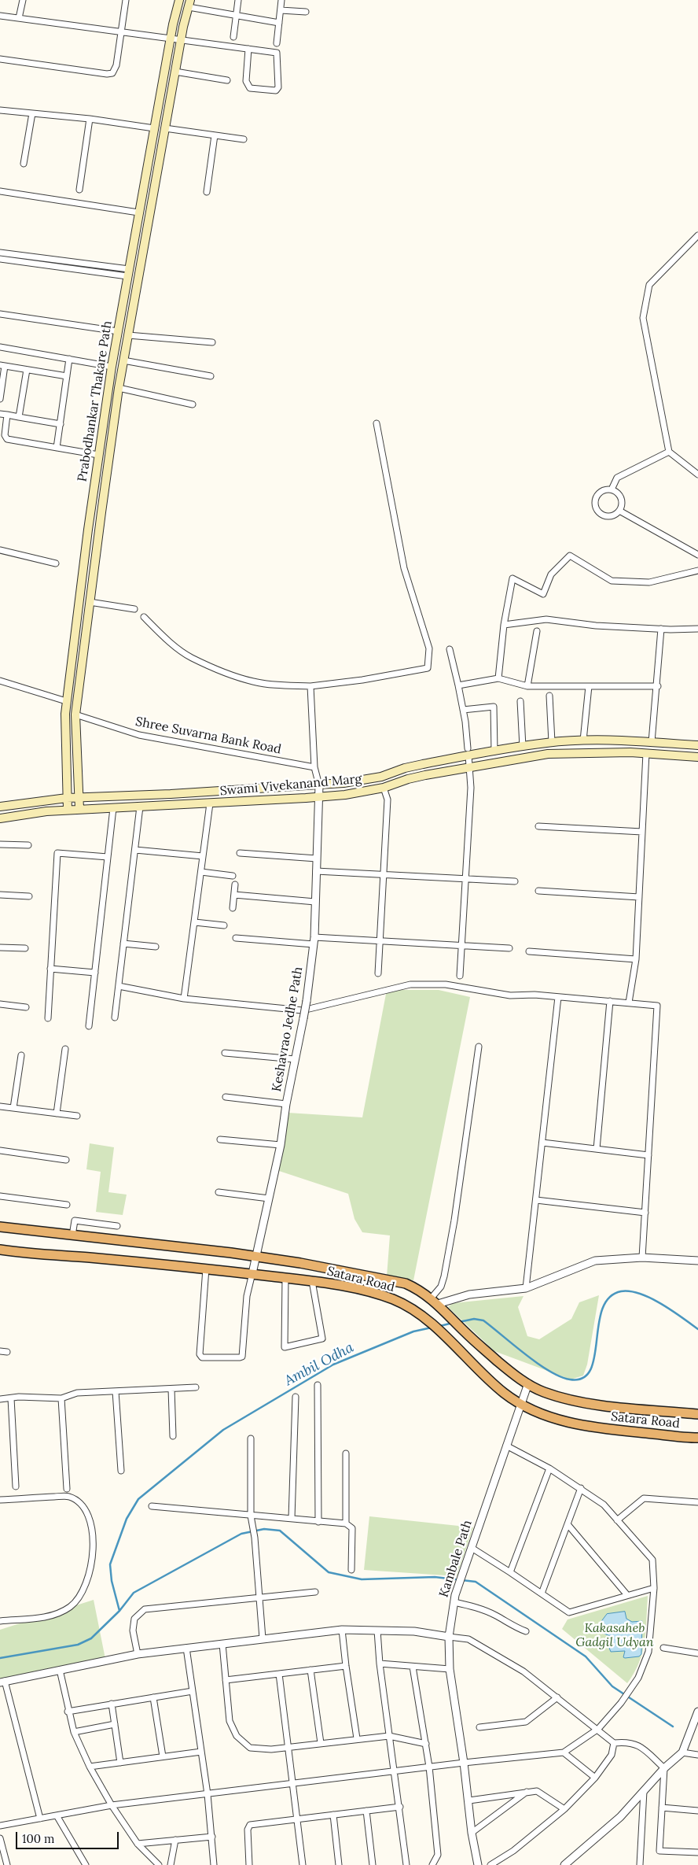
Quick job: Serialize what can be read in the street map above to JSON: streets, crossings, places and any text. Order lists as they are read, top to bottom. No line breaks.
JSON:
{"streets":{"highway":["Satara Road"],"main road":["Prabodhankar Thakare Path","Swami Vivekanand Marg"],"street":["Shree Suvarna Bank Road","Keshavrao Jedhe Path","Kambale Path"]},"crossings":[["Prabodhankar Thakare Path","Shree Suvarna Bank Road"],["Prabodhankar Thakare Path","Swami Vivekanand Marg"],["Swami Vivekanand Marg","Keshavrao Jedhe Path"],["Keshavrao Jedhe Path","Satara Road"],["Satara Road","Kambale Path"]],"water":["Ambil Odha"],"parks":["Kakasaheb Gadgil Udyan"],"scale_bar":"100 m"}
